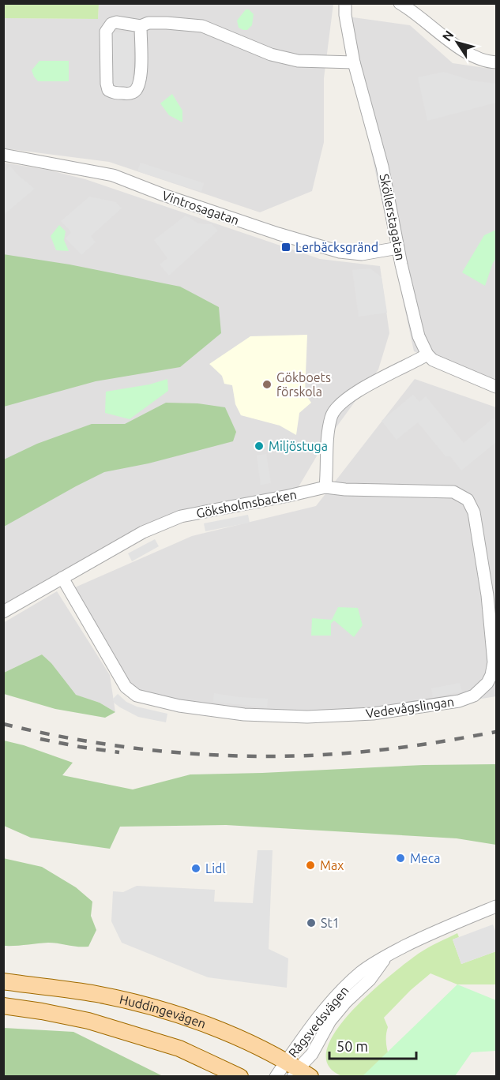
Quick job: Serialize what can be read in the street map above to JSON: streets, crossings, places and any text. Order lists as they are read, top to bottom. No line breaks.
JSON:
{"streets":{"main road":["Huddingevägen"],"street":["Vintrosagatan","Sköllerstagatan","Göksholmsbacken","Vedevågslingan","Rågsvedsvägen"]},"crossings":[["Vintrosagatan","Sköllerstagatan"],["Göksholmsbacken","Vedevågslingan"],["Huddingevägen","Rågsvedsvägen"]],"places":{"transit":["Lerbäcksgränd"],"other":["Gökboets förskola","Miljöstuga","Meca","Max","Lidl","St1"]},"scale_bar":"50 m","north":"top left"}
